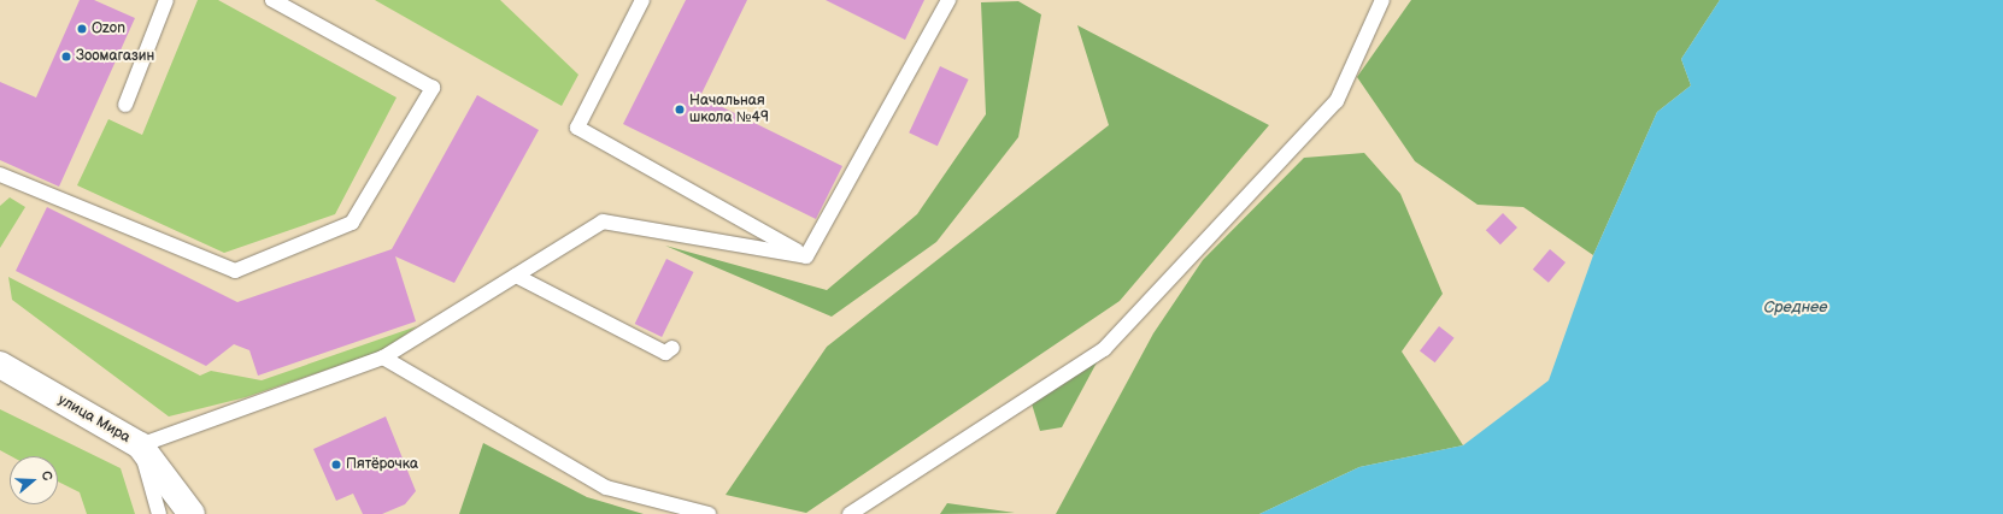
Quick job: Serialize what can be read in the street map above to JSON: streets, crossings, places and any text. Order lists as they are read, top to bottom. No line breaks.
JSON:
{"streets":{"street":["улица Мира"]},"water":["Среднее"],"places":["Ozon","Зоомагазин","Начальная школа №49","Пятёрочка"],"north":"right"}
